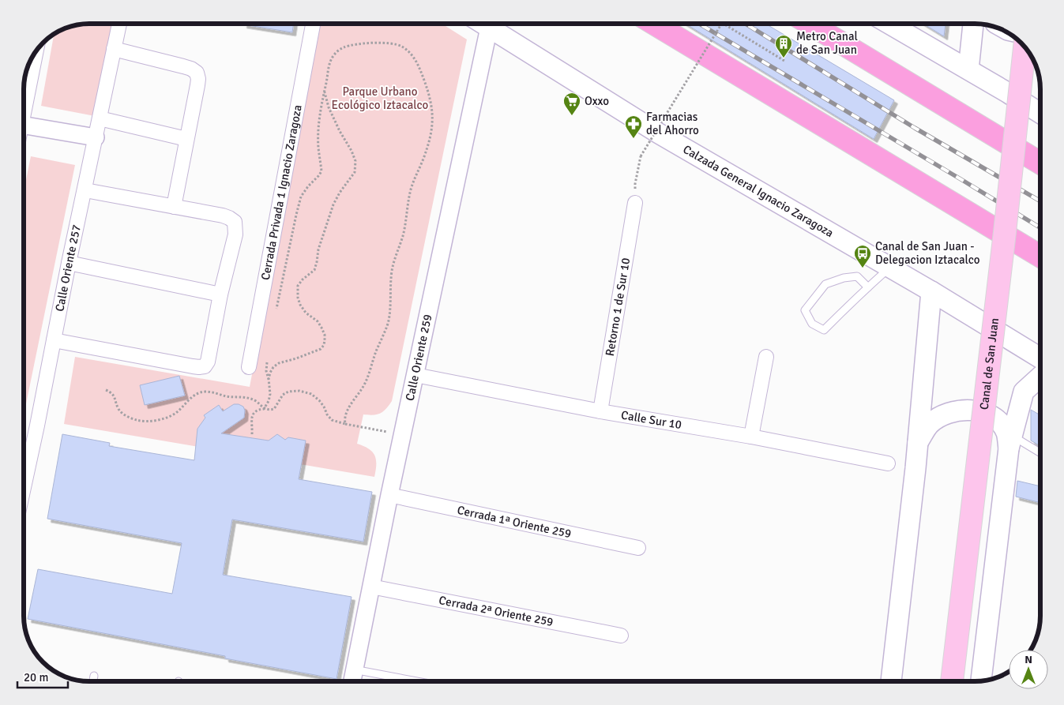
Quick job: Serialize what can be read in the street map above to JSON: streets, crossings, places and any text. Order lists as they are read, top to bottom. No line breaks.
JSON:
{"streets":{"main road":["Calzada General Ignacio Zaragoza","Canal de San Juan"],"street":["Cerrada Privada 1 Ignacio Zaragoza","Calle Oriente 257","Retorno 1 de Sur 10","Calle Oriente 259","Calle Sur 10","Cerrada 1ª Oriente 259","Cerrada 2ª Oriente 259"]},"crossings":[["Calzada General Ignacio Zaragoza","Calle Oriente 259"],["Retorno 1 de Sur 10","Calle Sur 10"],["Calle Oriente 259","Calle Sur 10"],["Calle Oriente 259","Cerrada 1ª Oriente 259"],["Calle Oriente 259","Cerrada 2ª Oriente 259"]],"parks":["Parque Urbano Ecológico Iztacalco"],"places":{"building":["Metro Canal de San Juan"],"supermarket":["Oxxo"],"pharmacy":["Farmacias del Ahorro"],"bus stop":["Canal de San Juan - Delegacion Iztacalco"]},"scale_bar":"20 m","north":"top"}
